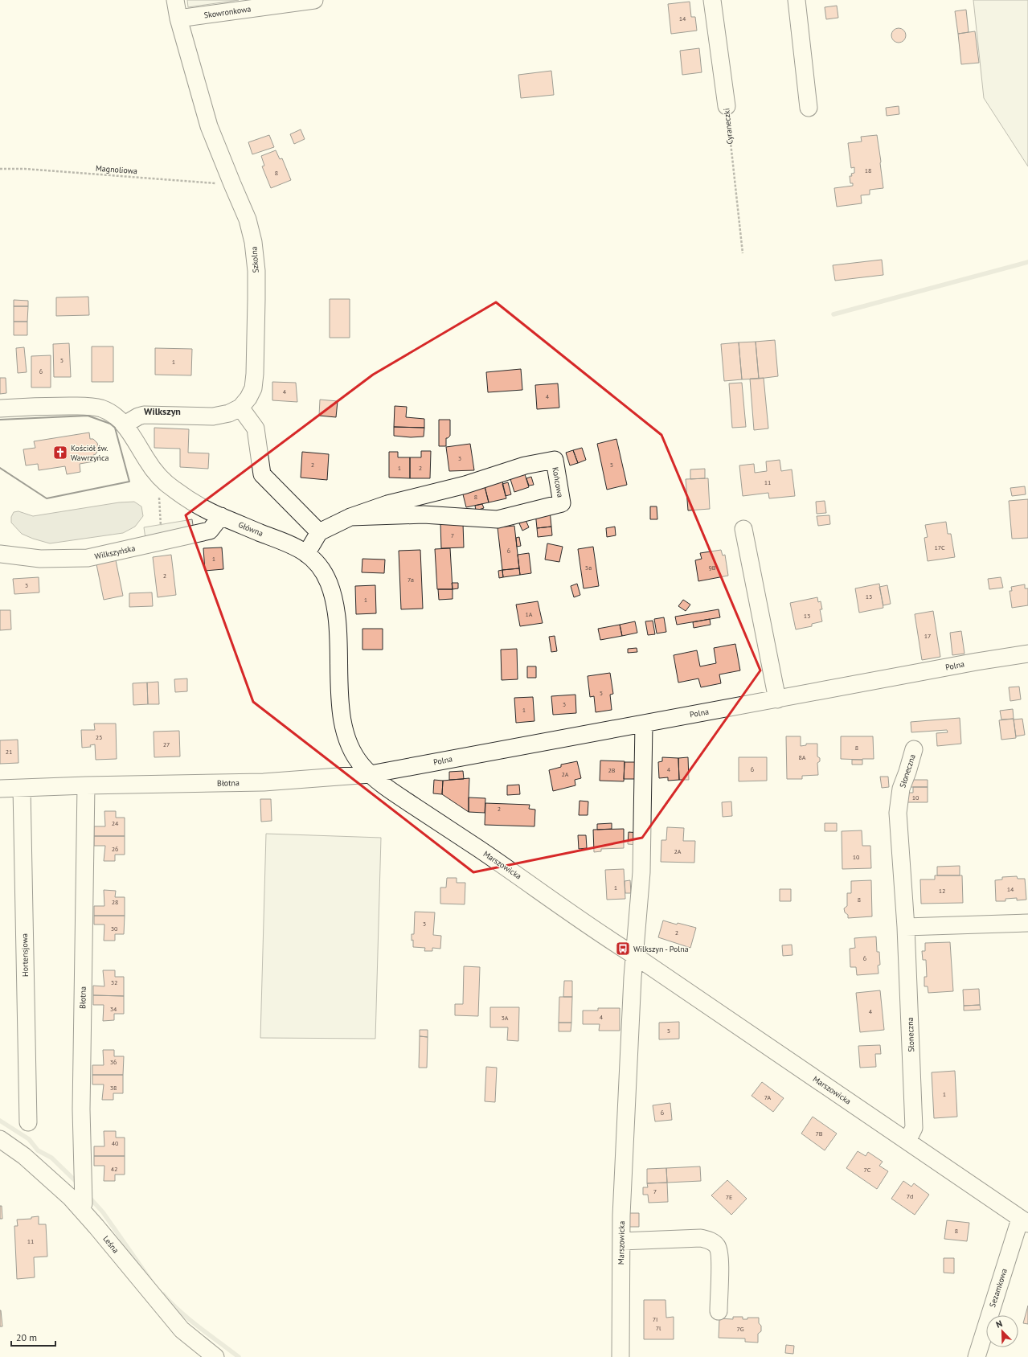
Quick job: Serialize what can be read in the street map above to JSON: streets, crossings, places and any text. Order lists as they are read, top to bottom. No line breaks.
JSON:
{"streets":{"street":["Skowronkowa","Cyraneczki","Szkolna","Końcowa","Główna","Wilkszyńska","Polna","Słoneczna","Błotna","Marszowicka","Hortensjowa","Leśna","Sezamkowa"],"path":["Magnoliowa"]},"crossings":[["Skowronkowa","Szkolna"],["Magnoliowa","Szkolna"],["Szkolna","Główna"],["Główna","Wilkszyńska"],["Główna","Polna"],["Główna","Błotna"],["Główna","Marszowicka"],["Polna","Błotna"],["Polna","Marszowicka"],["Słoneczna","Marszowicka"],["Błotna","Marszowicka"],["Błotna","Hortensjowa"],["Błotna","Leśna"],["Marszowicka","Sezamkowa"]],"districts":["Wilkszyn"],"places":{"church":["Kościół św. Wawrzyńca"],"bus stop":["Wilkszyn - Polna"]},"house_numbers":["14","18","8","5","1","6","4","4","3","2","5","1","2","11","8","7","17C","6","1","5a","9B","2","7a","3","15","1","1A","13","17","5","3","1","25","27","8","21","8A","4","6","2B","2A","10","2","24","26","2A","10","1","14","12","8","28","3","30","2","6","32","34","4","4","3A","5","36","38","1","7A","6","7B","40","42","7C","7","7d","7E","8","11","7I","7l","7G"],"scale_bar":"20 m","north":"top left"}
